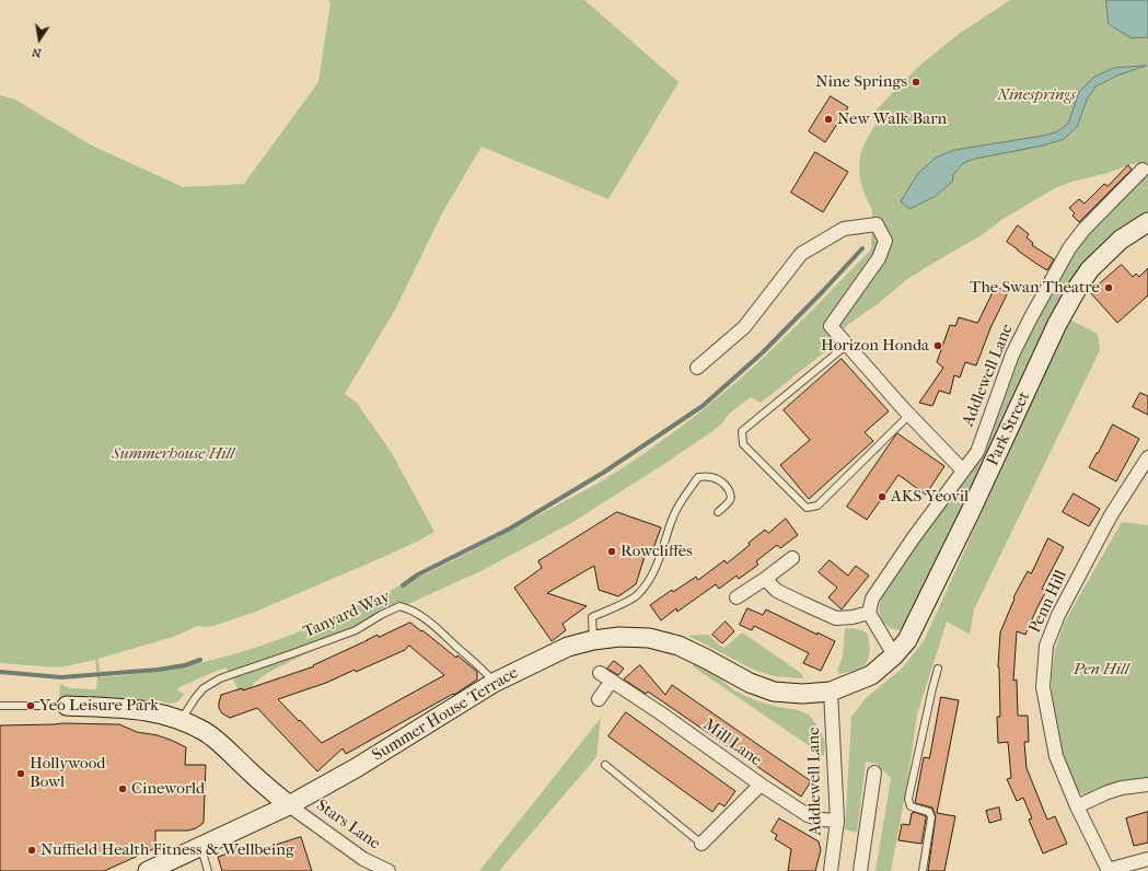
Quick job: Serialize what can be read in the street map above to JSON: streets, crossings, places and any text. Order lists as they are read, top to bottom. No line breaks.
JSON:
{"streets":{"street":["Addlewell Lane","Park Street","Penn Hill","Summer House Terrace","Mill Lane","Stars Lane"],"lane":["Tanyard Way"]},"crossings":[["Addlewell Lane","Park Street"],["Addlewell Lane","Summer House Terrace"],["Addlewell Lane","Mill Lane"],["Park Street","Summer House Terrace"],["Tanyard Way","Summer House Terrace"],["Summer House Terrace","Stars Lane"]],"parks":["Ninesprings","Summerhouse Hill","Pen Hill"],"places":["Nine Springs","New Walk Barn","The Swan Theatre","Horizon Honda","AKS Yeovil","Rowcliffes","Yeo Leisure Park","Hollywood Bowl","Cineworld","Nuffield Health Fitness & Wellbeing"],"north":"bottom"}
